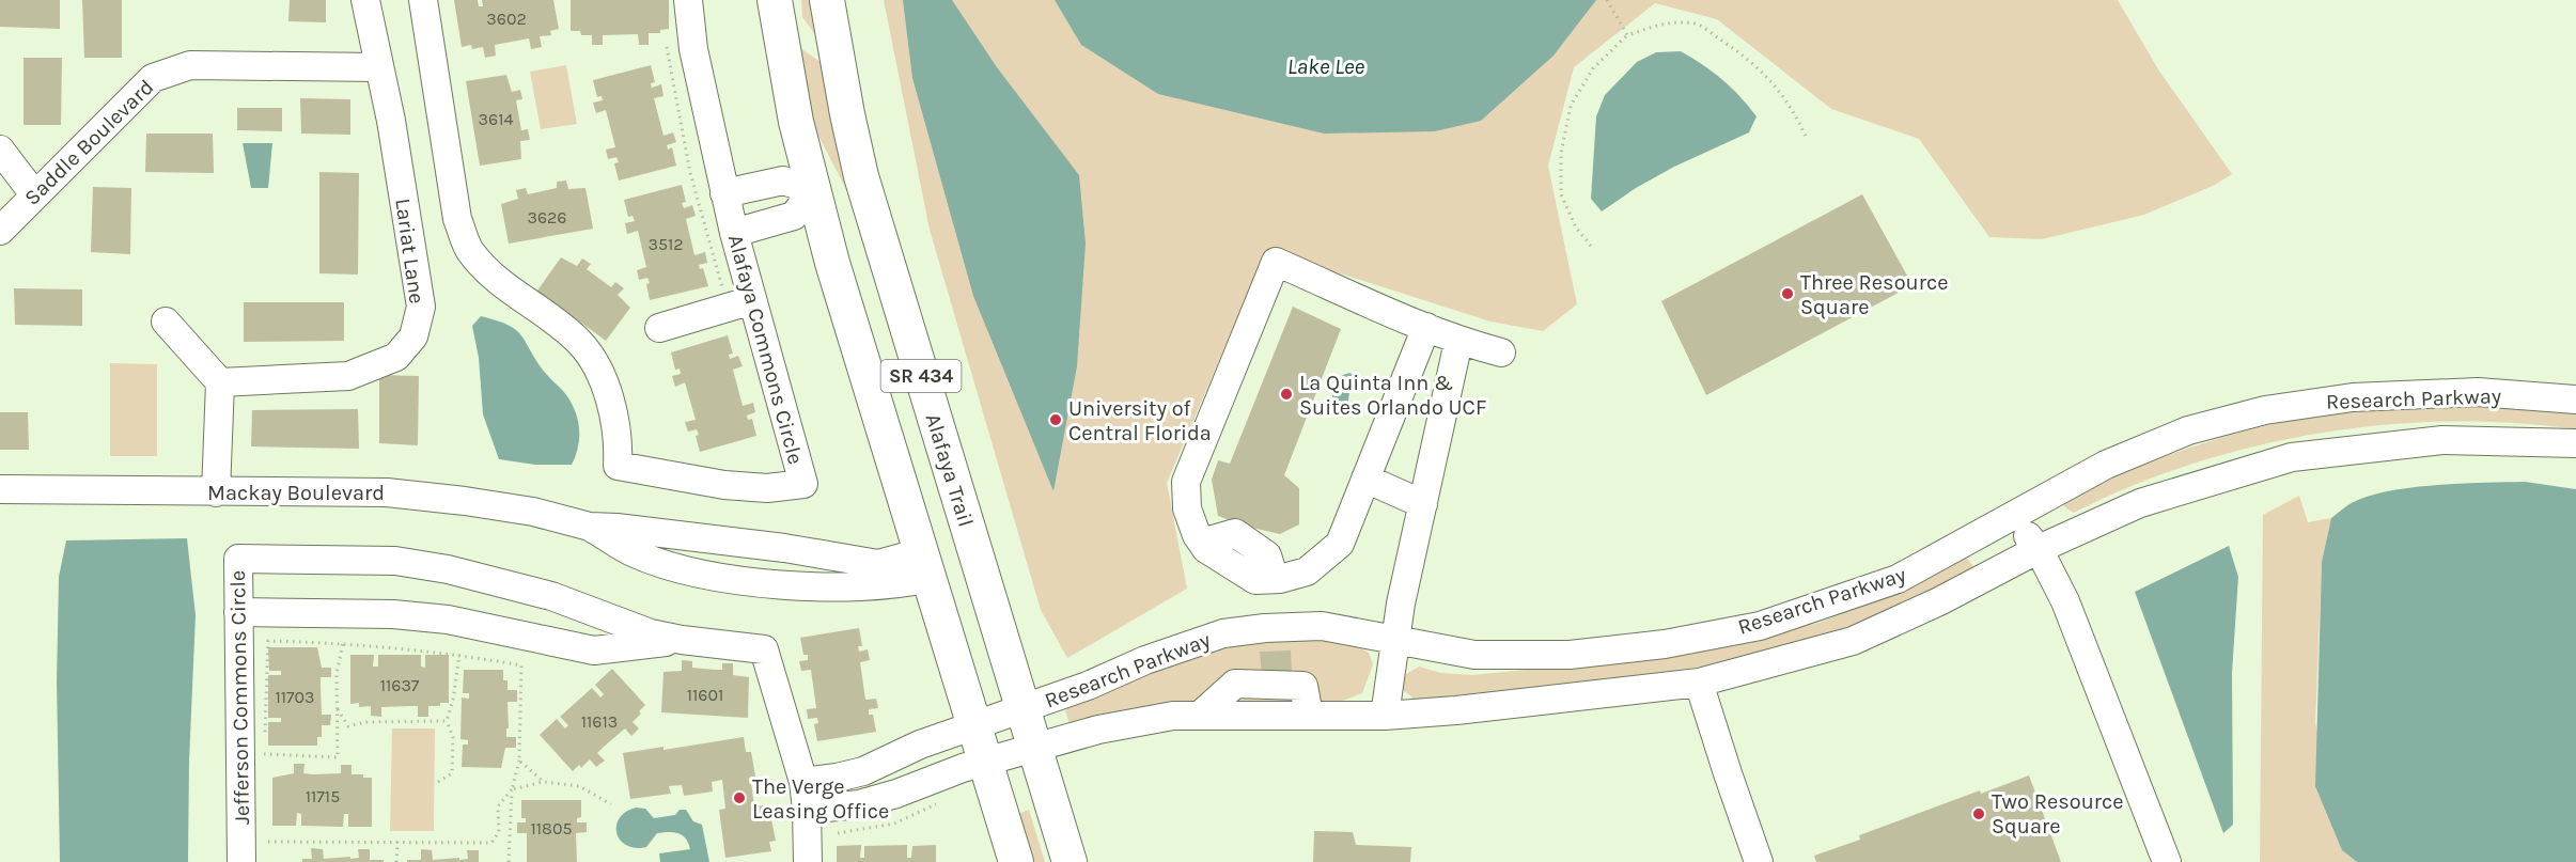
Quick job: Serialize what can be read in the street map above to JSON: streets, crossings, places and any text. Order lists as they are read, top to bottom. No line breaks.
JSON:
{"streets":{"main road":["SR 434","Alafaya Trail"],"street":["Saddle Boulevard","Lariat Lane","Alafaya Commons Circle","Research Parkway","Mackay Boulevard","Jefferson Commons Circle"]},"crossings":[["Saddle Boulevard","Lariat Lane"],["SR 434","Research Parkway"],["SR 434","Mackay Boulevard"],["Research Parkway","Alafaya Trail"],["Research Parkway","Jefferson Commons Circle"]],"water":["Lake Lee"],"places":["Three Resource Square","La Quinta Inn & Suites Orlando UCF","University of Central Florida","The Verge Leasing Office","Two Resource Square"],"house_numbers":["3602","3614","3626","3512","11637","11601","11703","11613","11715","11805"]}
